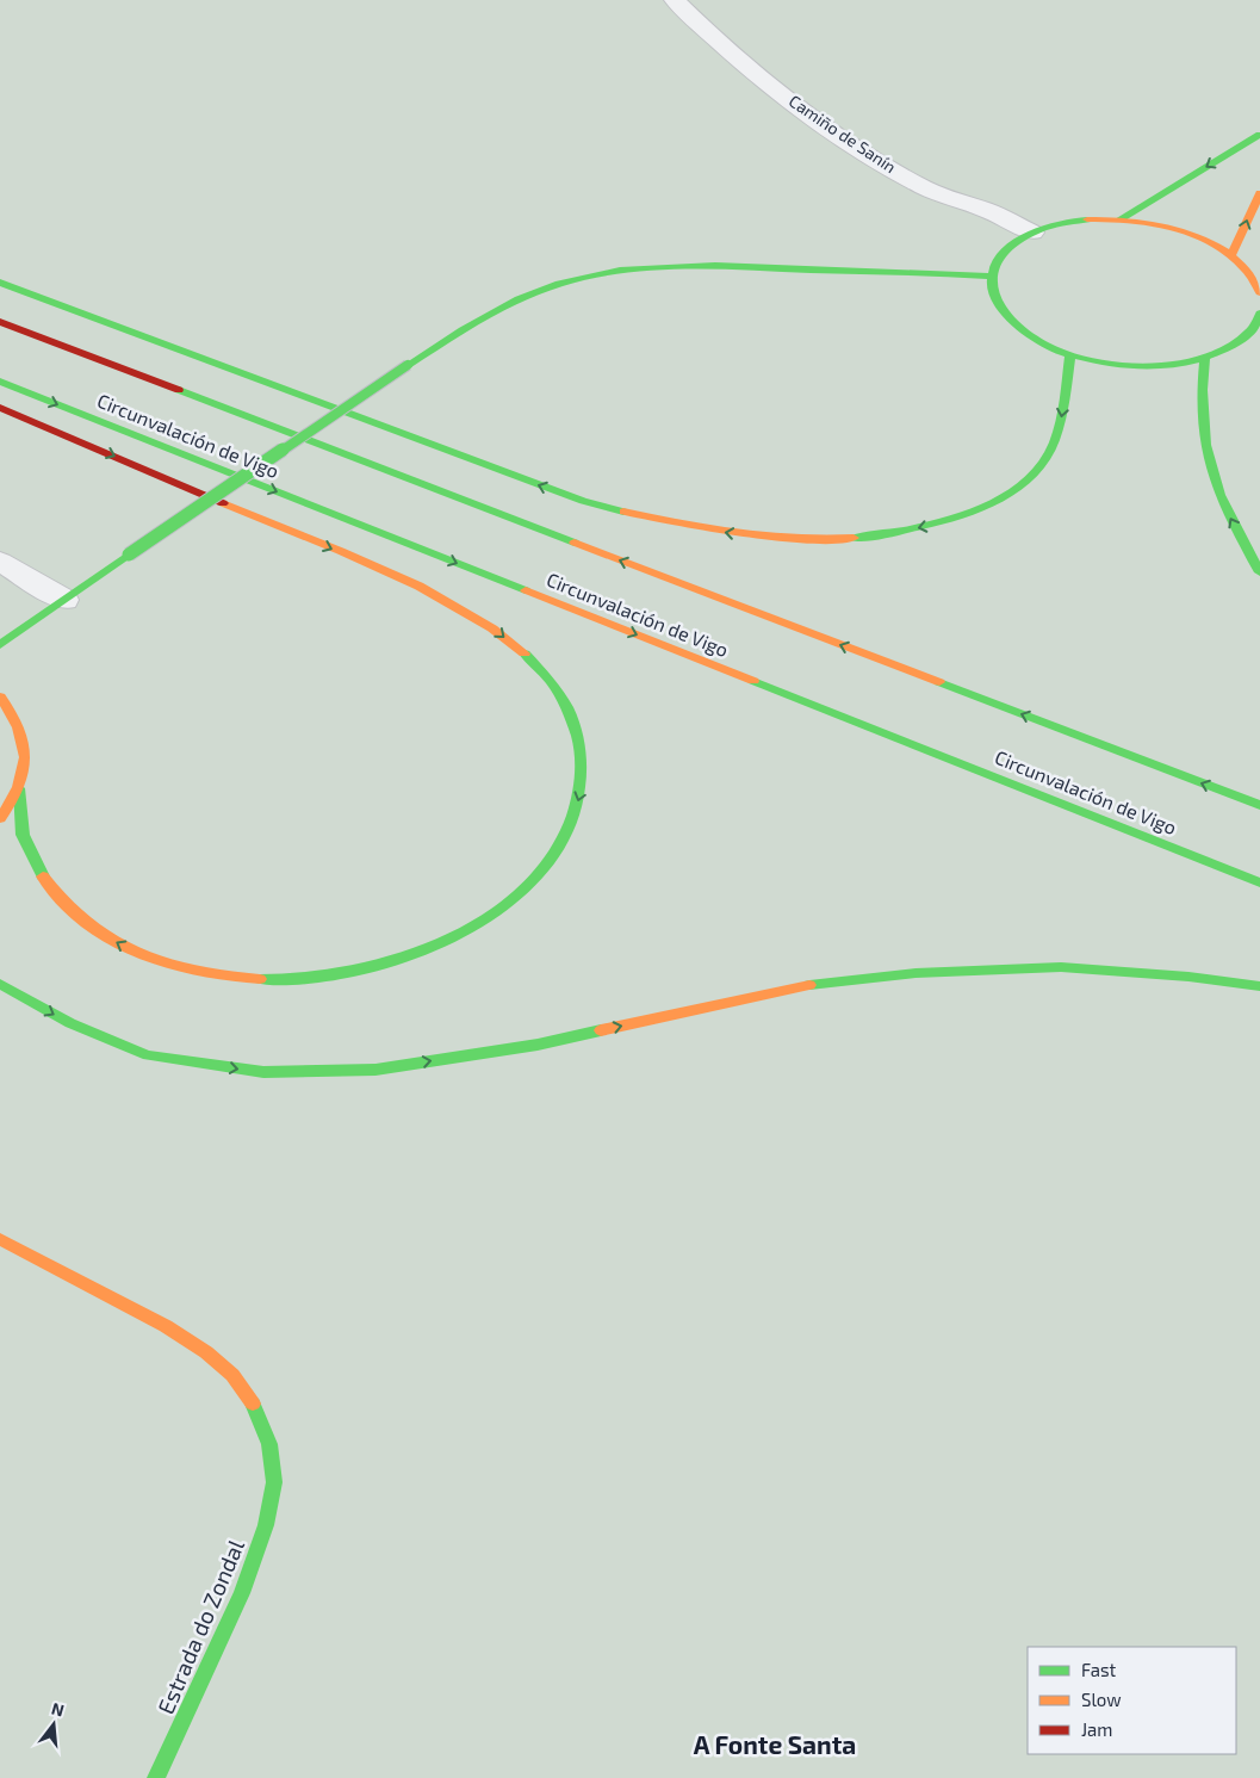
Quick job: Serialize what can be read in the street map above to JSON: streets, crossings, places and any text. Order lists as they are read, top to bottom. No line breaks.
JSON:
{"streets":{"main road":["Circunvalación de Vigo","Estrada do Zondal"],"street":["Camiño de Sanín"]},"districts":["A Fonte Santa"],"legend":["Fast","Slow","Jam"],"north":"top"}
